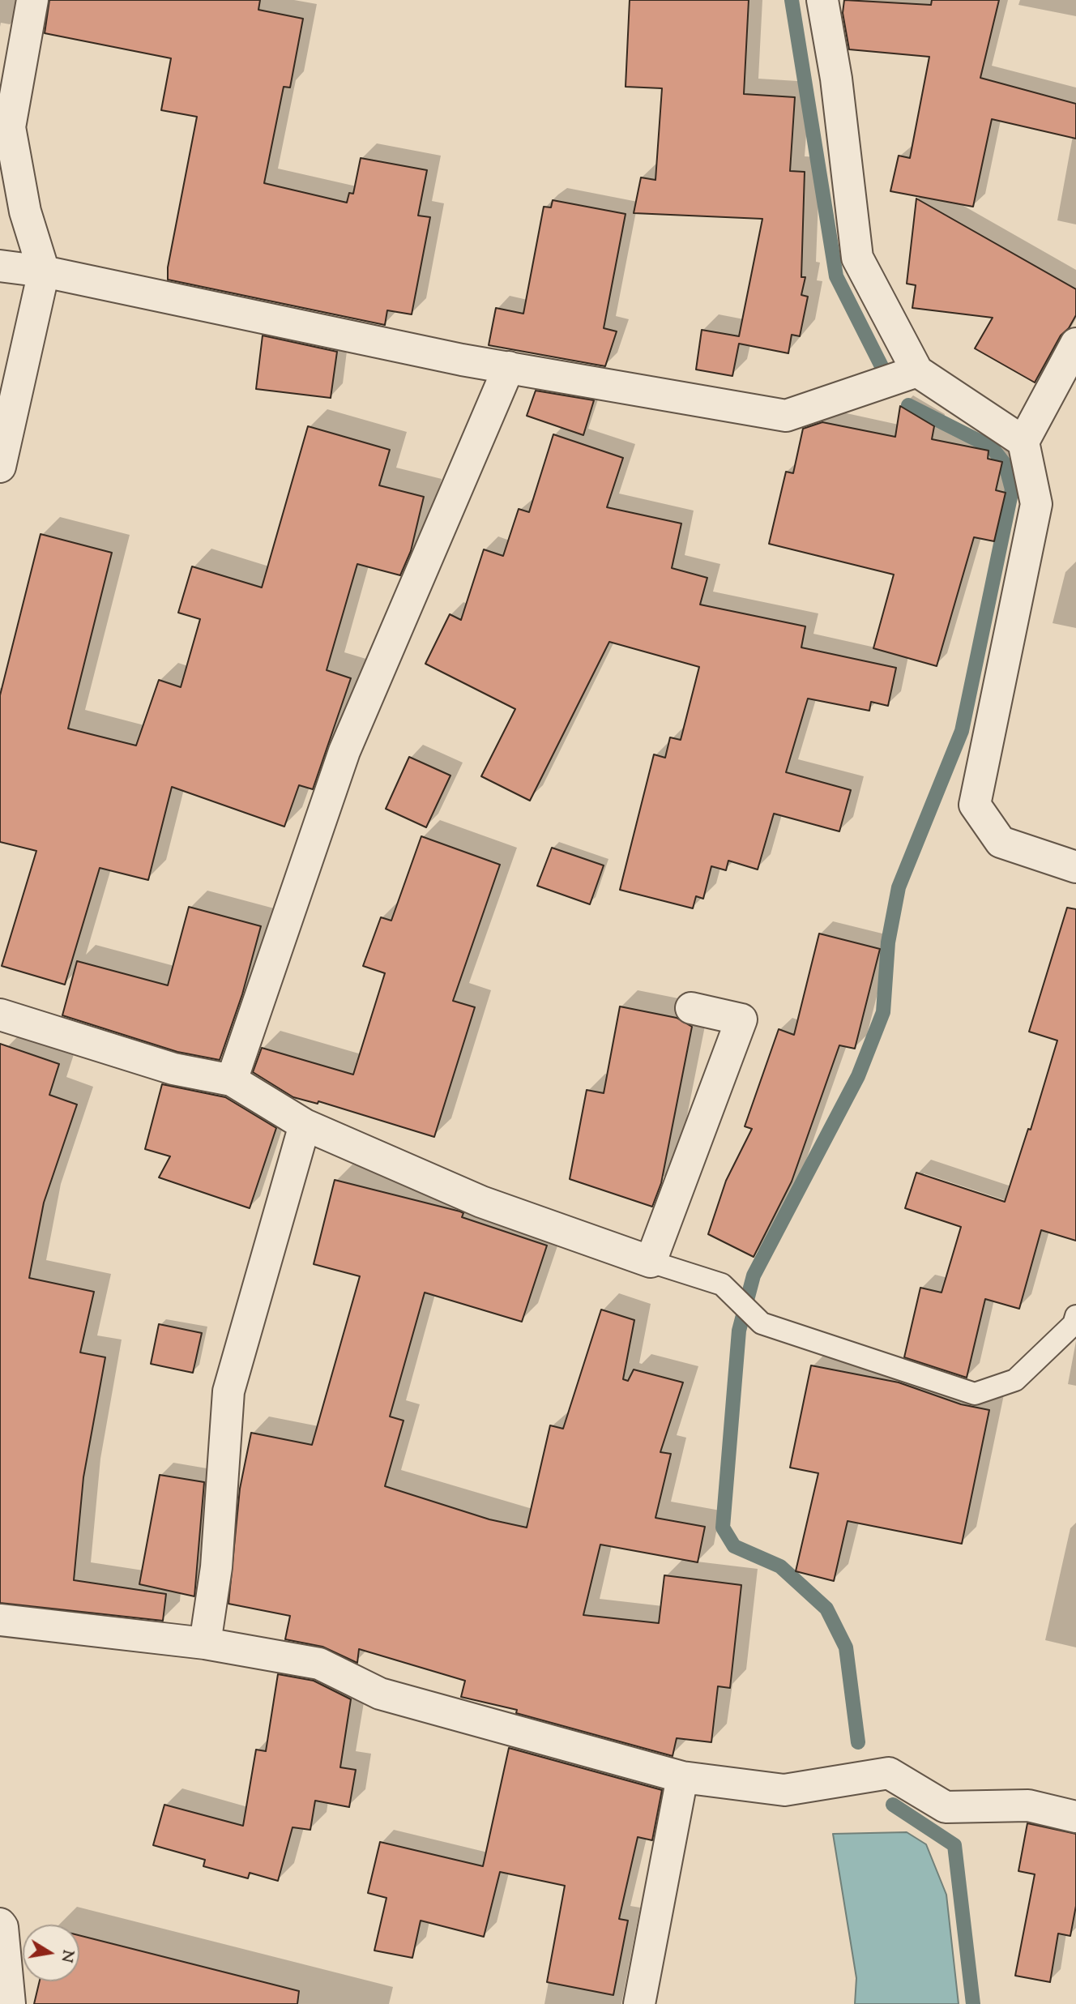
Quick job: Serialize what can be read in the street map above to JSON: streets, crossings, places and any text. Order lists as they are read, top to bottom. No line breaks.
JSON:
{"north":"right"}
